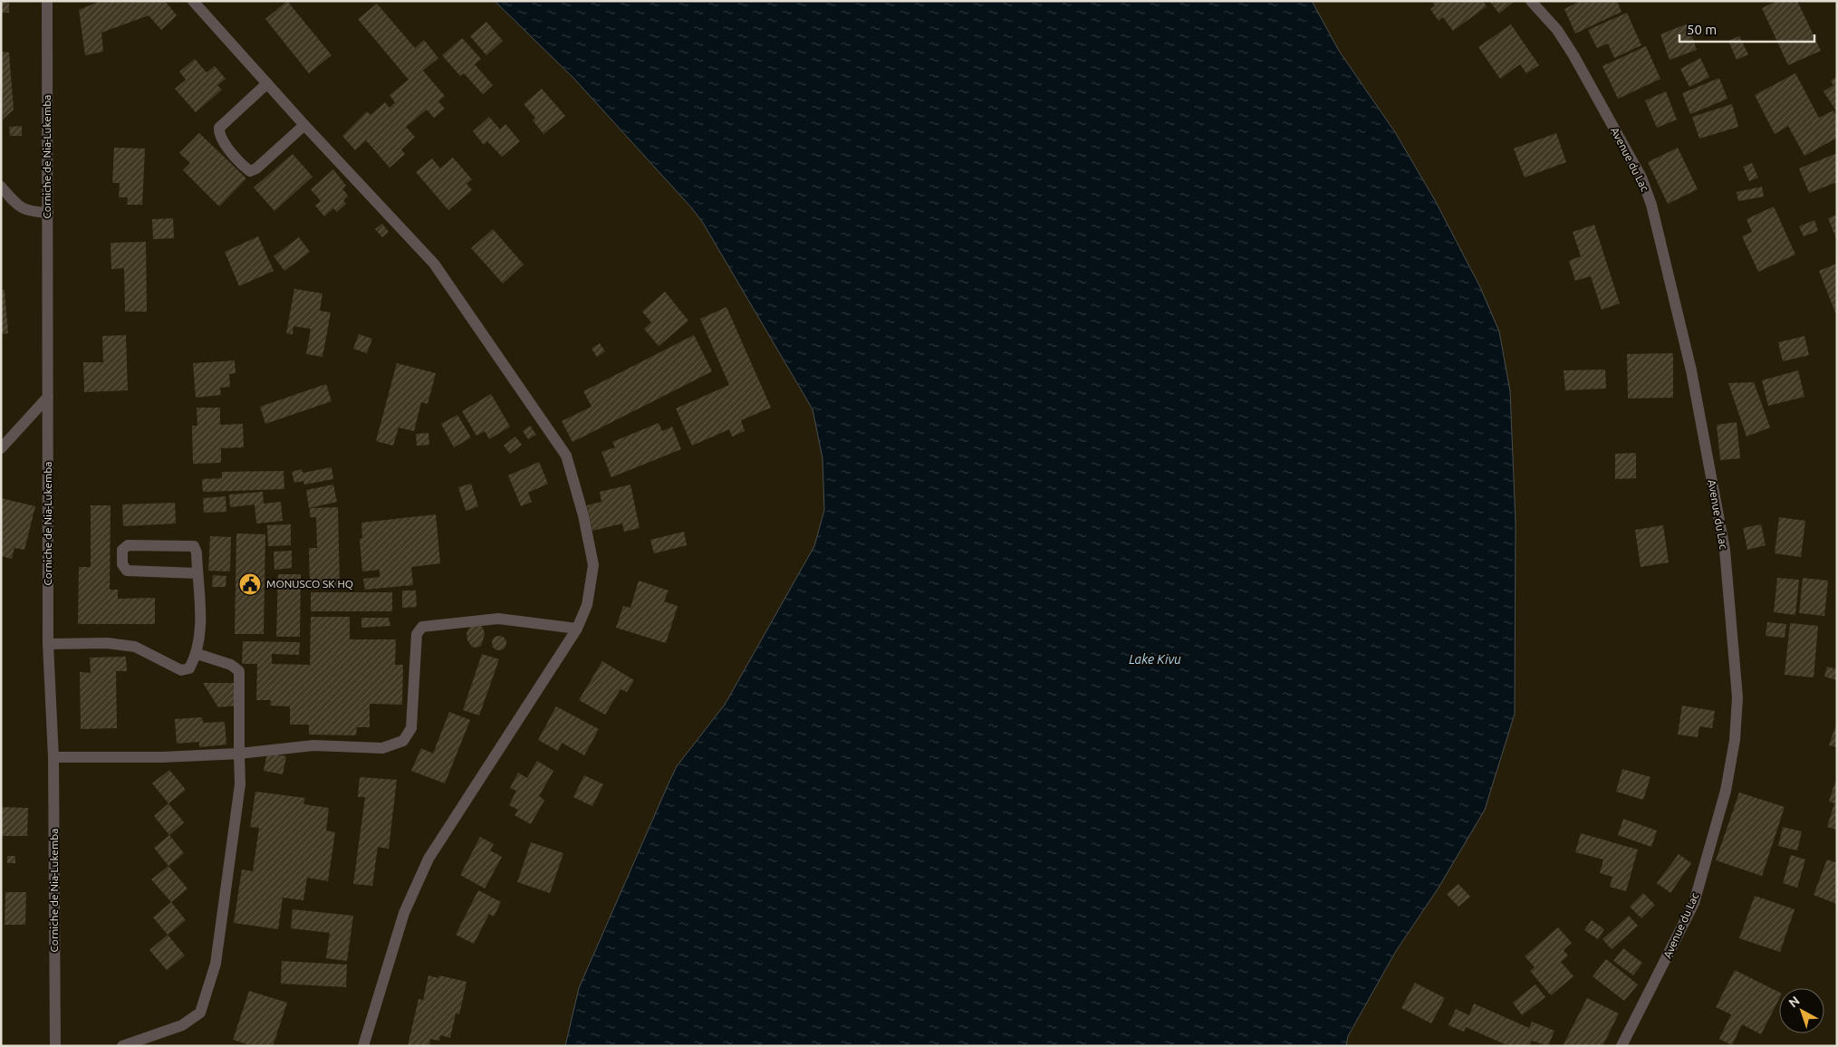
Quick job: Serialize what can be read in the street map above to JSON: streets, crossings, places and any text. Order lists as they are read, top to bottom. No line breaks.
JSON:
{"streets":{"street":["Corniche de Nia-Lukemba","Avenue du Lac"]},"water":["Lake Kivu"],"places":{"public building":["MONUSCO SK HQ"]},"scale_bar":"50 m","north":"top left"}
